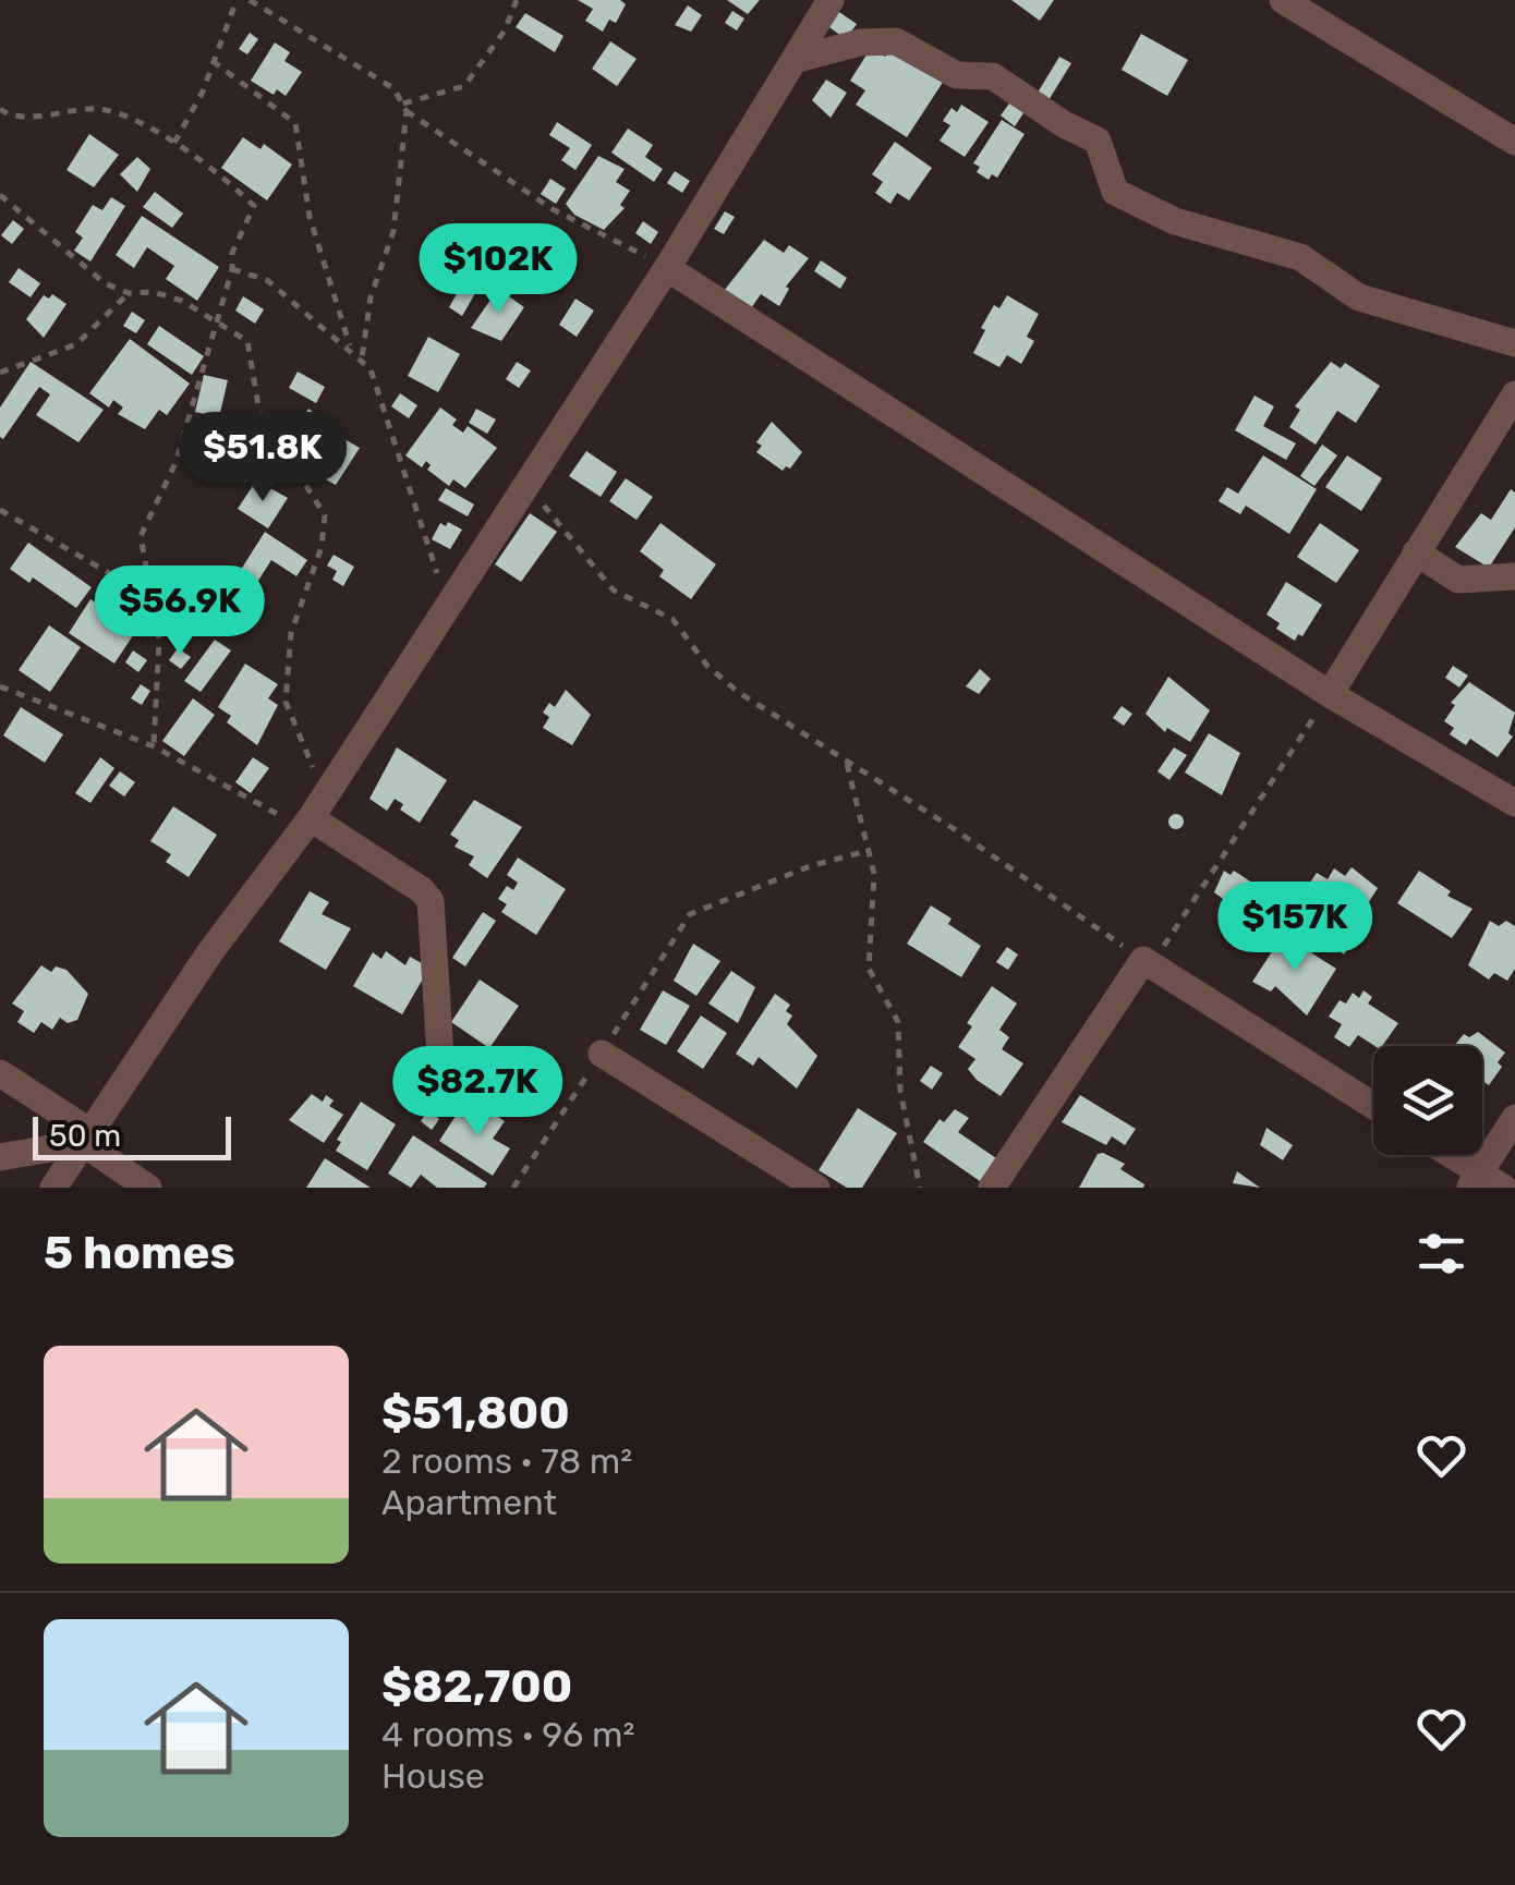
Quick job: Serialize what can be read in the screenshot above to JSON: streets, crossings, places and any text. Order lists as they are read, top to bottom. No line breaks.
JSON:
{"scale_bar":"50 m","page":{"price":["$102K","$51.8K","$56.9K","$157K","$82.7K"],"scale":"50 m","heading":"5 homes","list":[{"name":"$51,800","note":"2 rooms · 78 m² · Apartment"},{"name":"$82,700","note":"4 rooms · 96 m² · House"}]}}
